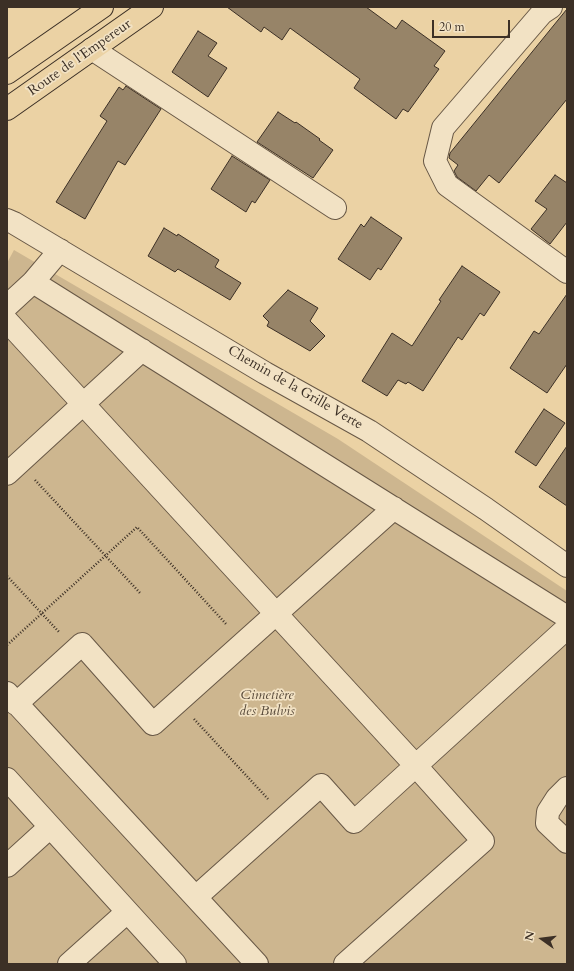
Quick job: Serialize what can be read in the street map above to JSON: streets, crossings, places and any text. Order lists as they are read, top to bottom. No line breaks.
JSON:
{"streets":{"main road":["Route de l'Empereur"],"street":["Chemin de la Grille Verte"]},"parks":["Cimetière des Bulvis"],"scale_bar":"20 m","north":"left"}
